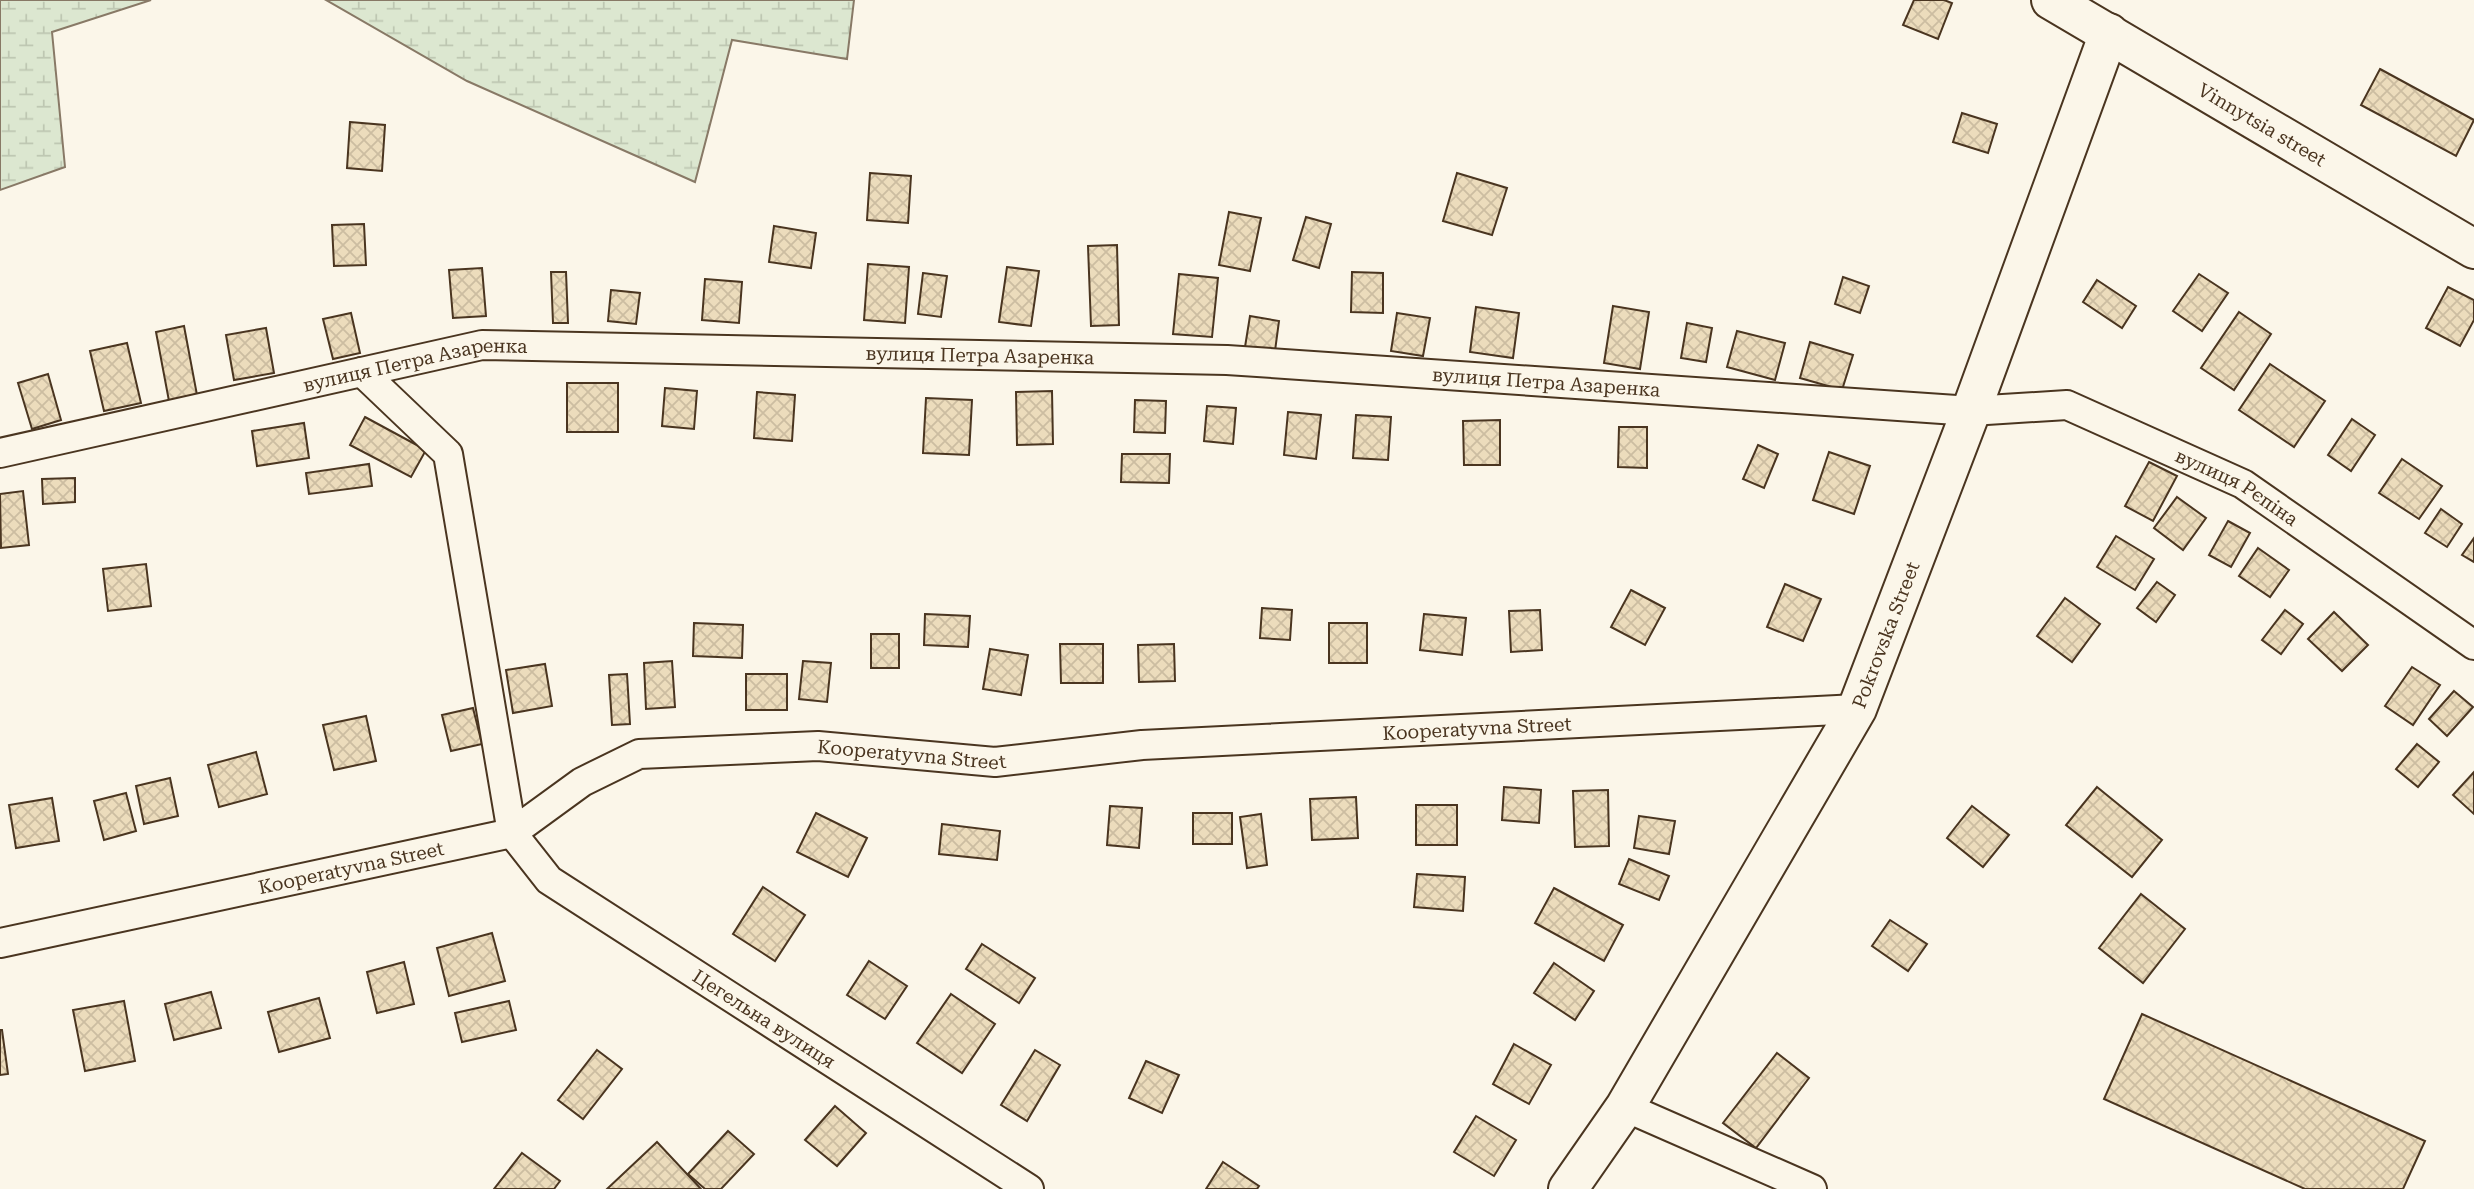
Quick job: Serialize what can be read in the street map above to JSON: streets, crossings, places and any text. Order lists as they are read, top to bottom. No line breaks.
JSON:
{"streets":{"street":["Vinnytsia street","вулиця Петра Азаренка","вулиця Рєпіна","Pokrovska Street","Kooperatyvna Street","Цегельна вулиця"]},"crossings":[["Vinnytsia street","Pokrovska Street"],["вулиця Петра Азаренка","вулиця Рєпіна"],["вулиця Петра Азаренка","Pokrovska Street"],["вулиця Рєпіна","Pokrovska Street"],["Pokrovska Street","Kooperatyvna Street"],["Kooperatyvna Street","Цегельна вулиця"]]}
